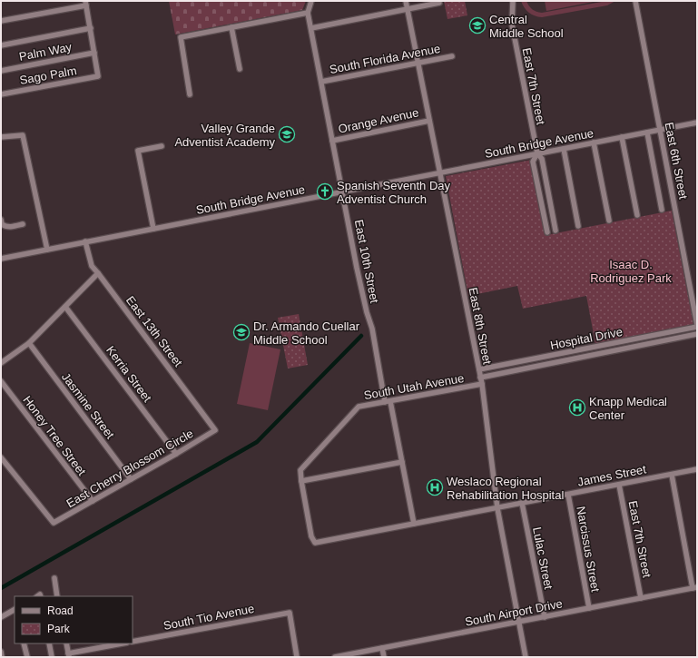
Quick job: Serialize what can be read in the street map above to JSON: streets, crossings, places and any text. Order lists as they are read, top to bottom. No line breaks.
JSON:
{"streets":{"street":["Palm Way","South Florida Avenue","Sago Palm","East 7th Street","Orange Avenue","South Bridge Avenue","East 6th Street","East 10th Street","East 8th Street","East 13th Street","Hospital Drive","Kerria Street","South Utah Avenue","Jasmine Street","Honey Tree Street","East Cherry Blossom Circle","James Street","Narcissus Street","Lulac Street","South Airport Drive","South Tio Avenue"]},"crossings":[["Palm Way","Sago Palm"],["South Florida Avenue","East 10th Street"],["South Florida Avenue","East 8th Street"],["East 7th Street","South Bridge Avenue"],["East 7th Street","James Street"],["East 7th Street","South Airport Drive"],["Orange Avenue","East 10th Street"],["Orange Avenue","East 8th Street"],["South Bridge Avenue","East 6th Street"],["South Bridge Avenue","East 10th Street"],["South Bridge Avenue","East 8th Street"],["South Bridge Avenue","East 13th Street"],["East 6th Street","Hospital Drive"],["East 10th Street","South Utah Avenue"],["East 10th Street","James Street"],["East 8th Street","Hospital Drive"],["East 8th Street","South Utah Avenue"],["East 8th Street","James Street"],["East 8th Street","South Airport Drive"],["East 13th Street","East Cherry Blossom Circle"],["Kerria Street","East Cherry Blossom Circle"],["South Utah Avenue","James Street"],["Jasmine Street","East Cherry Blossom Circle"],["Honey Tree Street","East Cherry Blossom Circle"],["James Street","Narcissus Street"],["James Street","Lulac Street"],["Narcissus Street","South Airport Drive"],["Lulac Street","South Airport Drive"]],"parks":["Isaac D. Rodriguez Park"],"places":{"school or university":["Central Middle School","Valley Grande Adventist Academy","Dr. Armando Cuellar Middle School"],"church":["Spanish Seventh Day Adventist Church"],"hospital":["Knapp Medical Center","Weslaco Regional Rehabilitation Hospital"]},"legend":["Road","Park"]}
